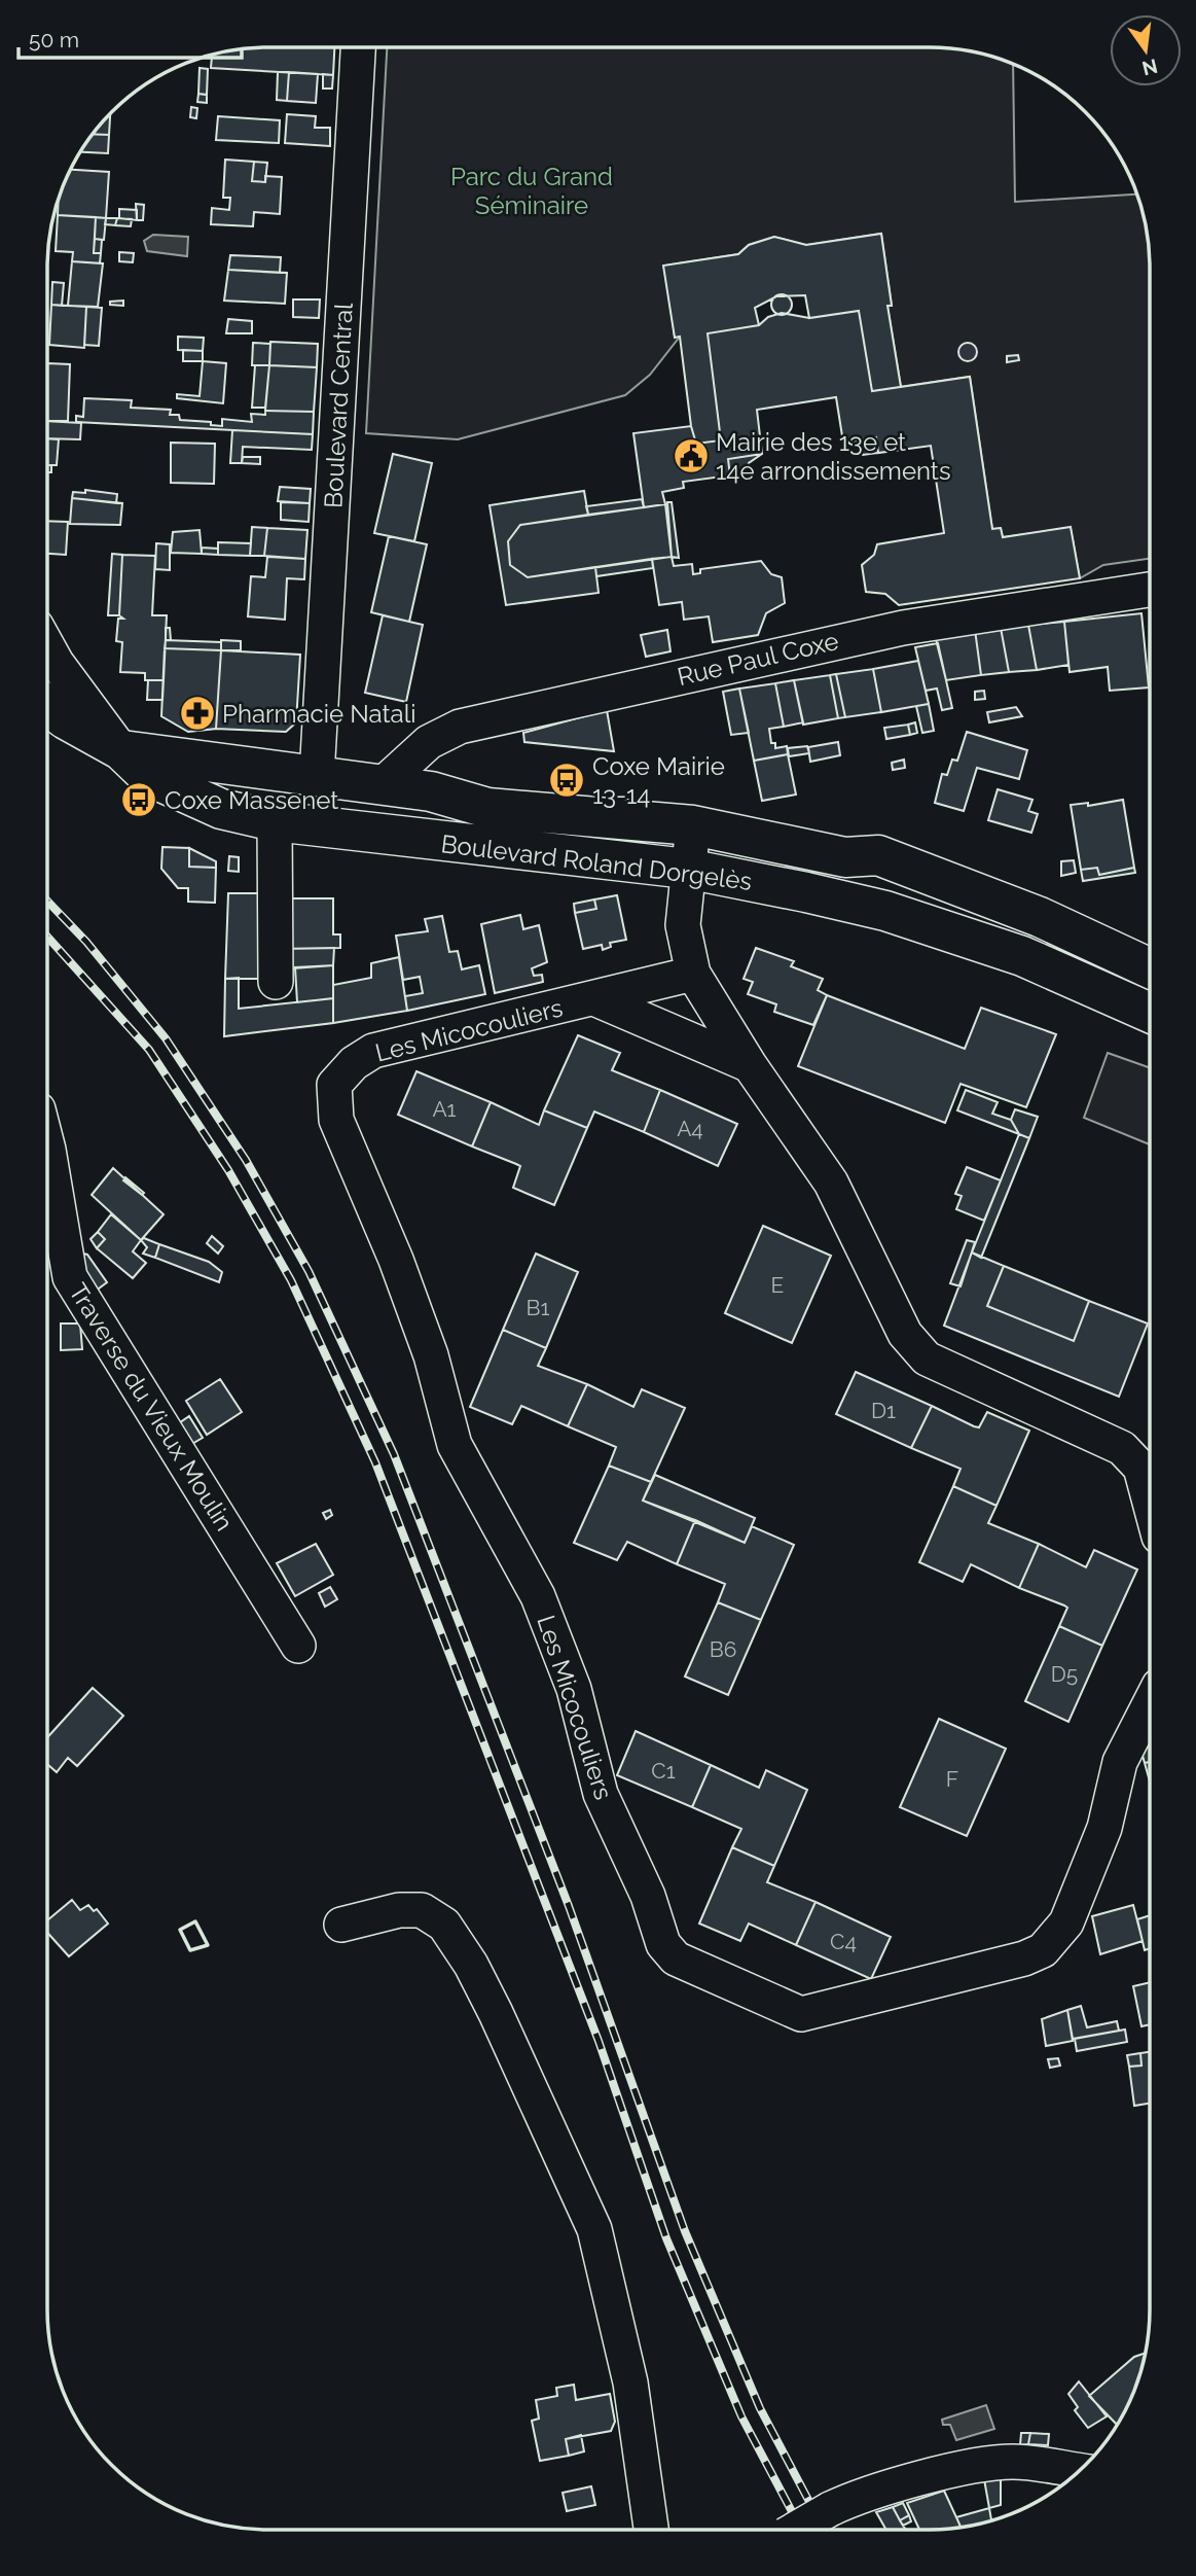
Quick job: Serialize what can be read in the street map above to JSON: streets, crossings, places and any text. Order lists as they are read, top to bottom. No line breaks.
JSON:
{"streets":{"main road":["Boulevard Roland Dorgelès"],"street":["Boulevard Central","Rue Paul Coxe","Les Micocouliers","Traverse du Vieux Moulin"]},"crossings":[["Boulevard Central","Boulevard Roland Dorgelès"],["Rue Paul Coxe","Boulevard Roland Dorgelès"]],"parks":["Parc du Grand Séminaire"],"places":{"public building":["Mairie des 13e et 14e arrondissements"],"pharmacy":["Pharmacie Natali"],"bus stop":["Coxe Mairie 13-14","Coxe Massenet"]},"house_numbers":["A1","A4","E","B1","D1","B6","D5","C1","F","C4"],"scale_bar":"50 m","north":"bottom"}
